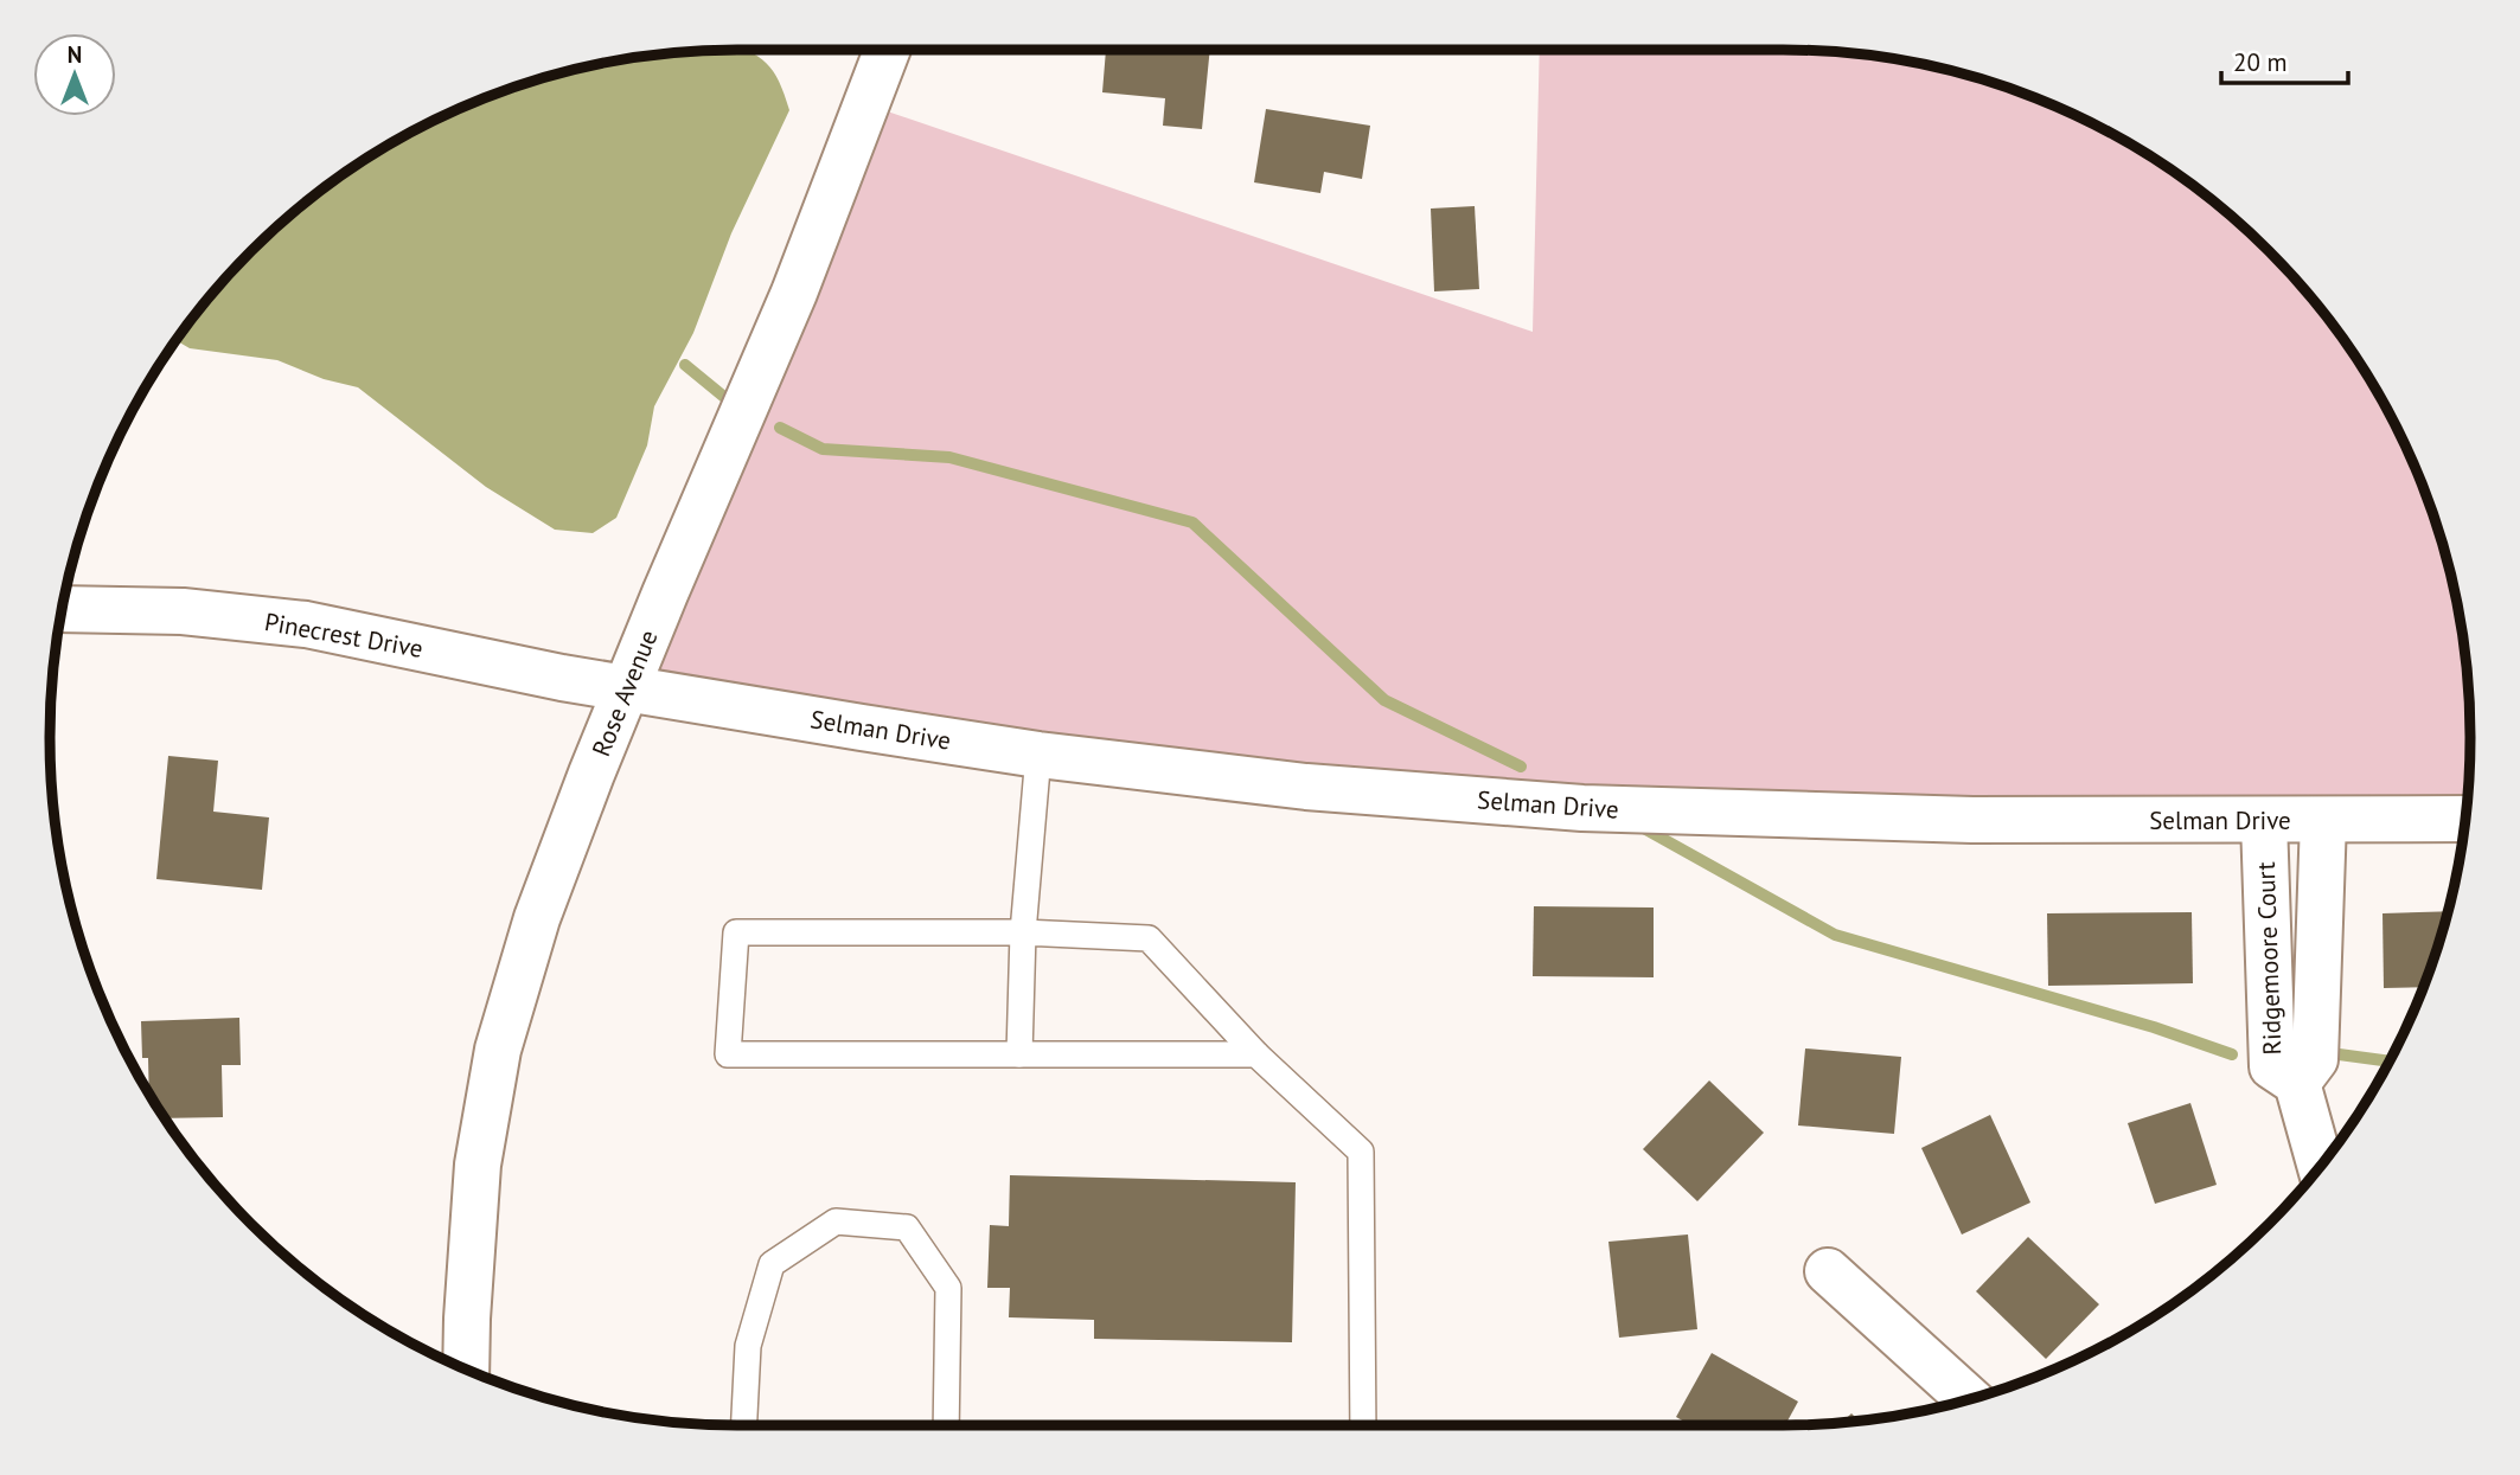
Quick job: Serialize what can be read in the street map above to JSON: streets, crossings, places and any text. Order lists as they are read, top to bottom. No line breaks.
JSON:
{"streets":{"street":["Pinecrest Drive","Rose Avenue","Selman Drive","Ridgemoore Court"]},"crossings":[["Pinecrest Drive","Rose Avenue"],["Pinecrest Drive","Selman Drive"],["Rose Avenue","Selman Drive"],["Selman Drive","Ridgemoore Court"]],"scale_bar":"20 m","north":"top"}
